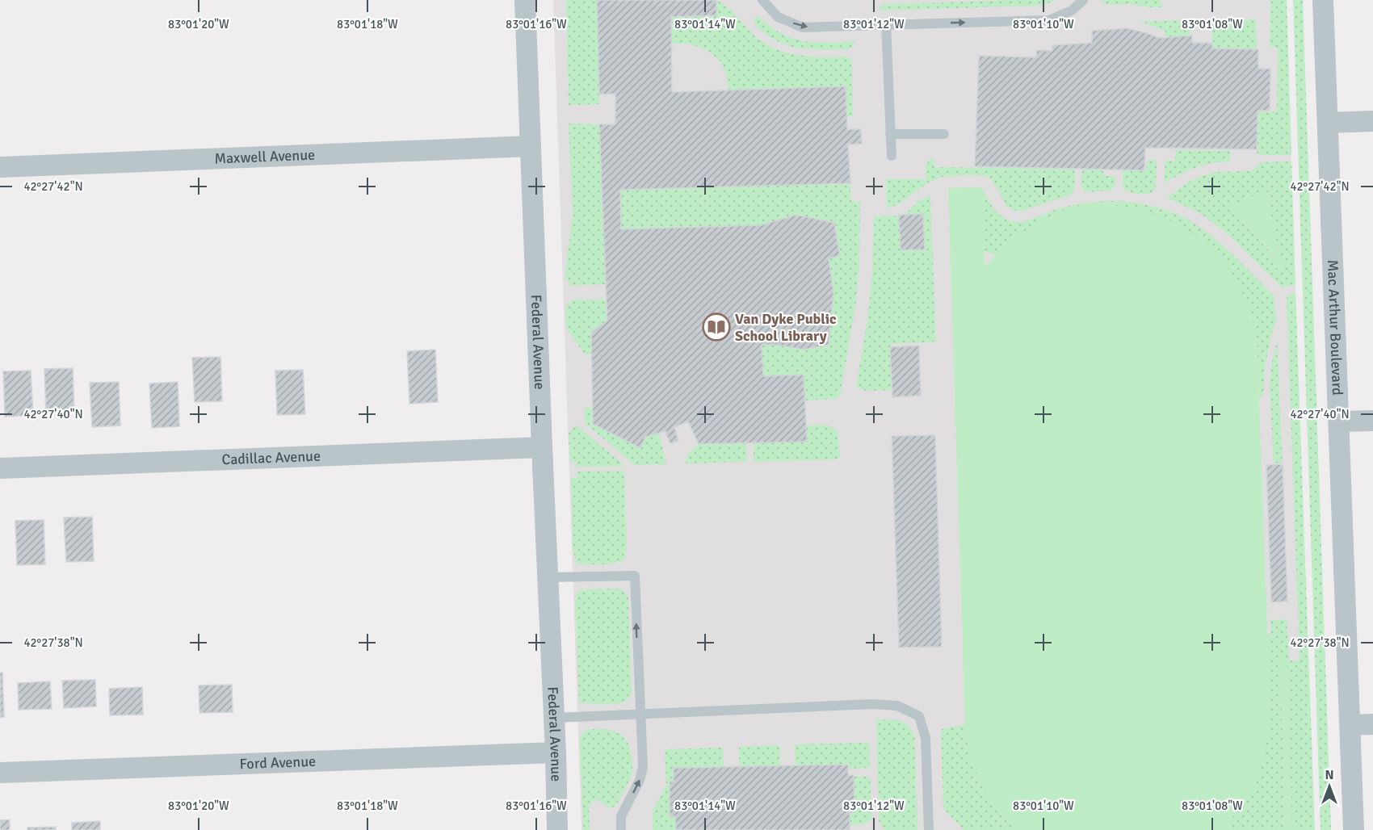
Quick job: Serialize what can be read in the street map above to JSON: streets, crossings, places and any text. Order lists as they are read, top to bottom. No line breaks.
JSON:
{"streets":{"street":["Maxwell Avenue","Mac Arthur Boulevard","Federal Avenue","Cadillac Avenue","Ford Avenue"]},"crossings":[["Maxwell Avenue","Federal Avenue"],["Federal Avenue","Cadillac Avenue"],["Federal Avenue","Ford Avenue"]],"places":{"library":["Van Dyke Public School Library"]},"north":"top","coordinates":["83°01'20\"W","83°01'18\"W","83°01'16\"W","83°01'14\"W","83°01'12\"W","83°01'10\"W","83°01'08\"W","42°27'42\"N","42°27'40\"N","42°27'38\"N"]}
